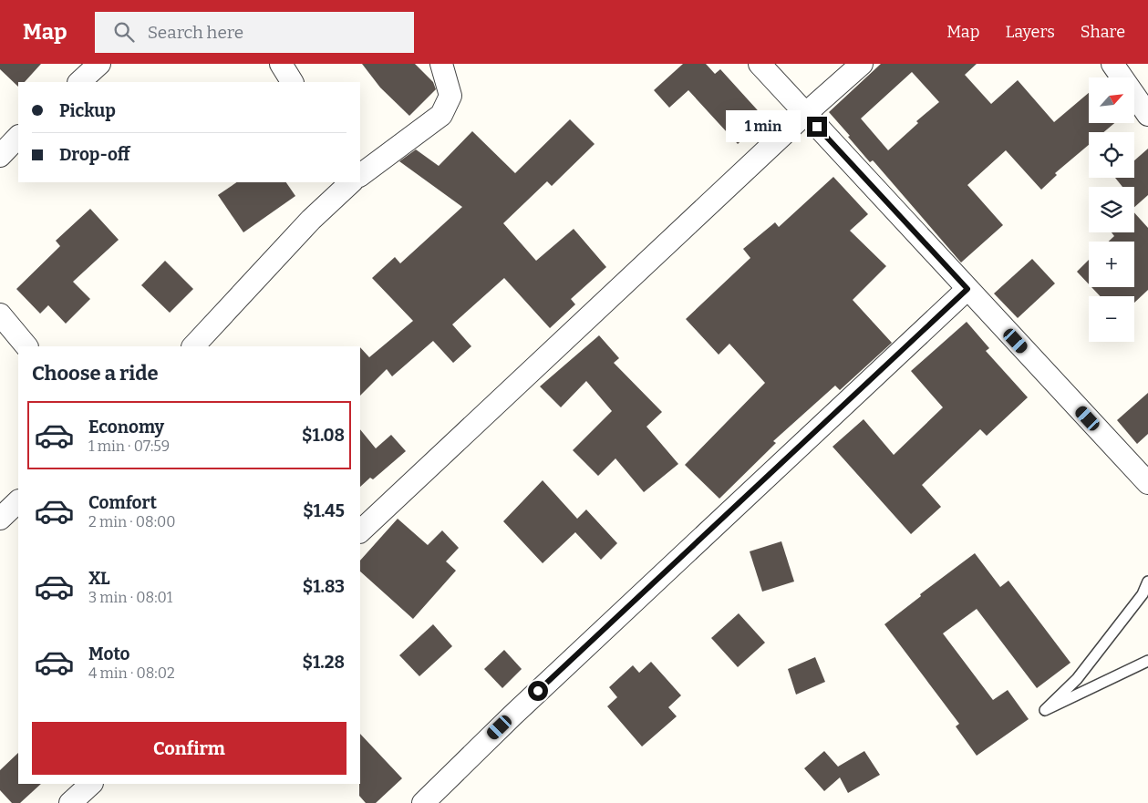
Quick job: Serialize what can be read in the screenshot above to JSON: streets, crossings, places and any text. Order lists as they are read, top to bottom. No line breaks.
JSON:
{"north":"top right","page":{"header":"Map","search":"Search here","nav":["Map","Layers","Share"],"map_buttons":["+","−"],"banner":["Pickup","Drop-off"],"bubble":"1 min","heading":"Choose a ride","list":[{"name":"Economy","note":"1 min · 07:59","value":"$1.08"},{"name":"Comfort","note":"2 min · 08:00","value":"$1.45"},{"name":"XL","note":"3 min · 08:01","value":"$1.83"},{"name":"Moto","note":"4 min · 08:02","value":"$1.28"}],"buttons":"Confirm"}}
